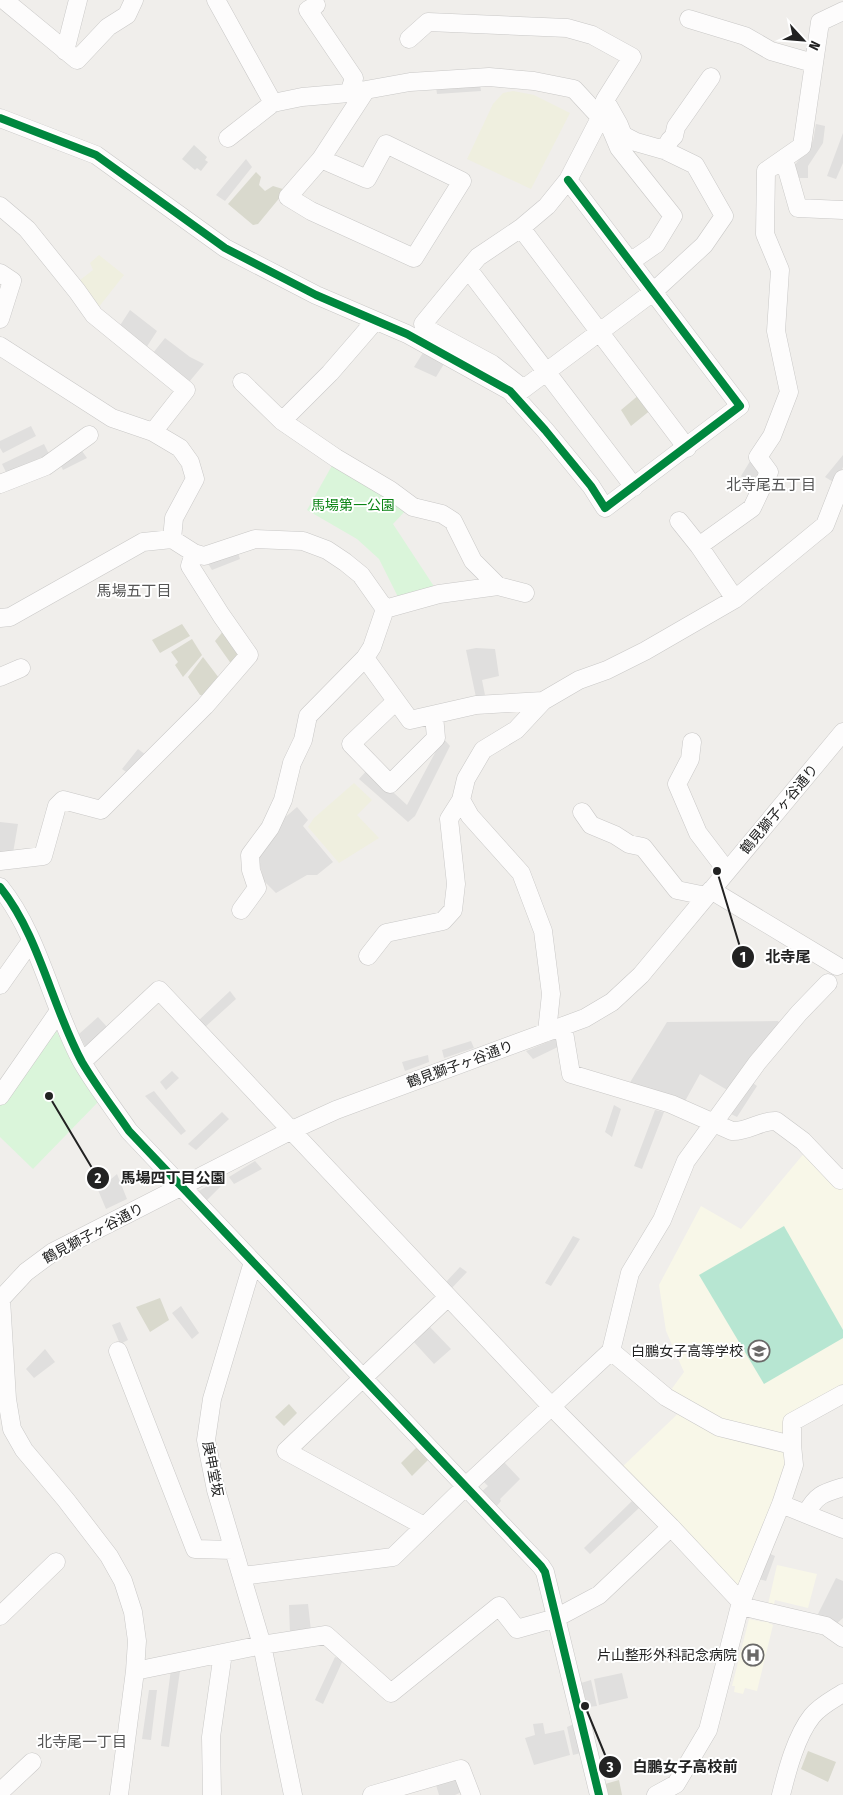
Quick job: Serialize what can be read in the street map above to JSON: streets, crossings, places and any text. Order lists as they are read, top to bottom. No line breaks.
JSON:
{"streets":{"street":["鶴見獅子ヶ谷通り","庚申堂坂"]},"districts":["北寺尾五丁目","馬場五丁目","北寺尾一丁目"],"parks":["馬場第一公園"],"places":{"other":["北寺尾","馬場四丁目公園","白鵬女子高校前"],"school or university":["白鵬女子高等学校"],"hospital":["片山整形外科記念病院"]},"north":"bottom right"}
